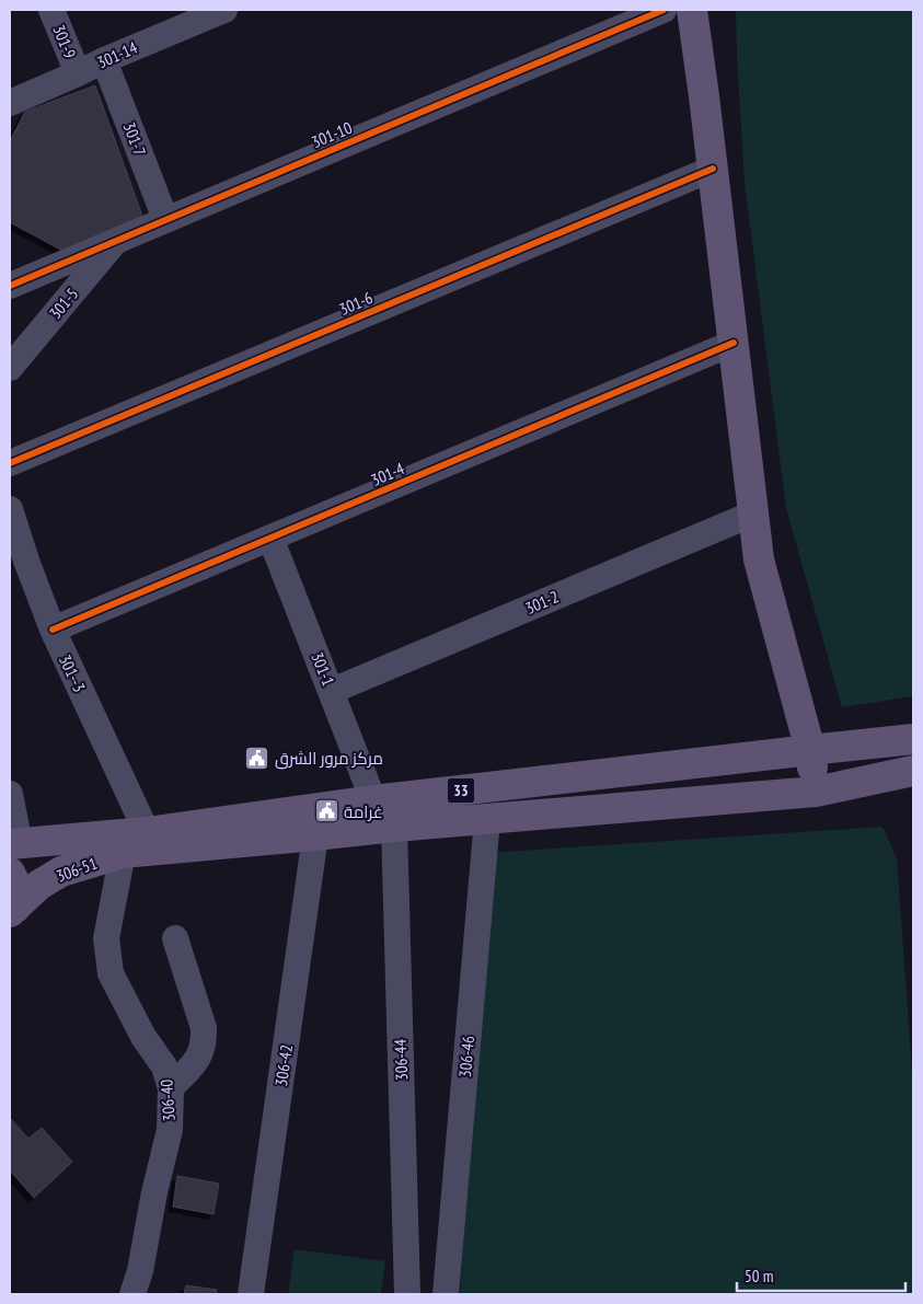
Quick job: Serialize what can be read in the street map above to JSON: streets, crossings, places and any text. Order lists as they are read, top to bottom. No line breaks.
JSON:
{"streets":{"main road":["33","306-51"],"street":["301-9","301-14","301-10","301-7","301-5","301-6","301-4","301-2","301-1","301--3","306-46","306-44","306-42","306-40"]},"crossings":[["301-9","301-14"],["301-14","301-7"],["301-10","301-7"],["301-10","301-5"],["301-4","301-1"],["301-4","301--3"],["301-2","301-1"],["301-1","33"],["301--3","33"],["33","306-51"],["33","306-46"],["33","306-44"],["33","306-42"],["33","306-40"],["306-51","306-40"]],"places":{"public building":["مرکز مرور الشرق","غرامة"]},"scale_bar":"50 m"}
